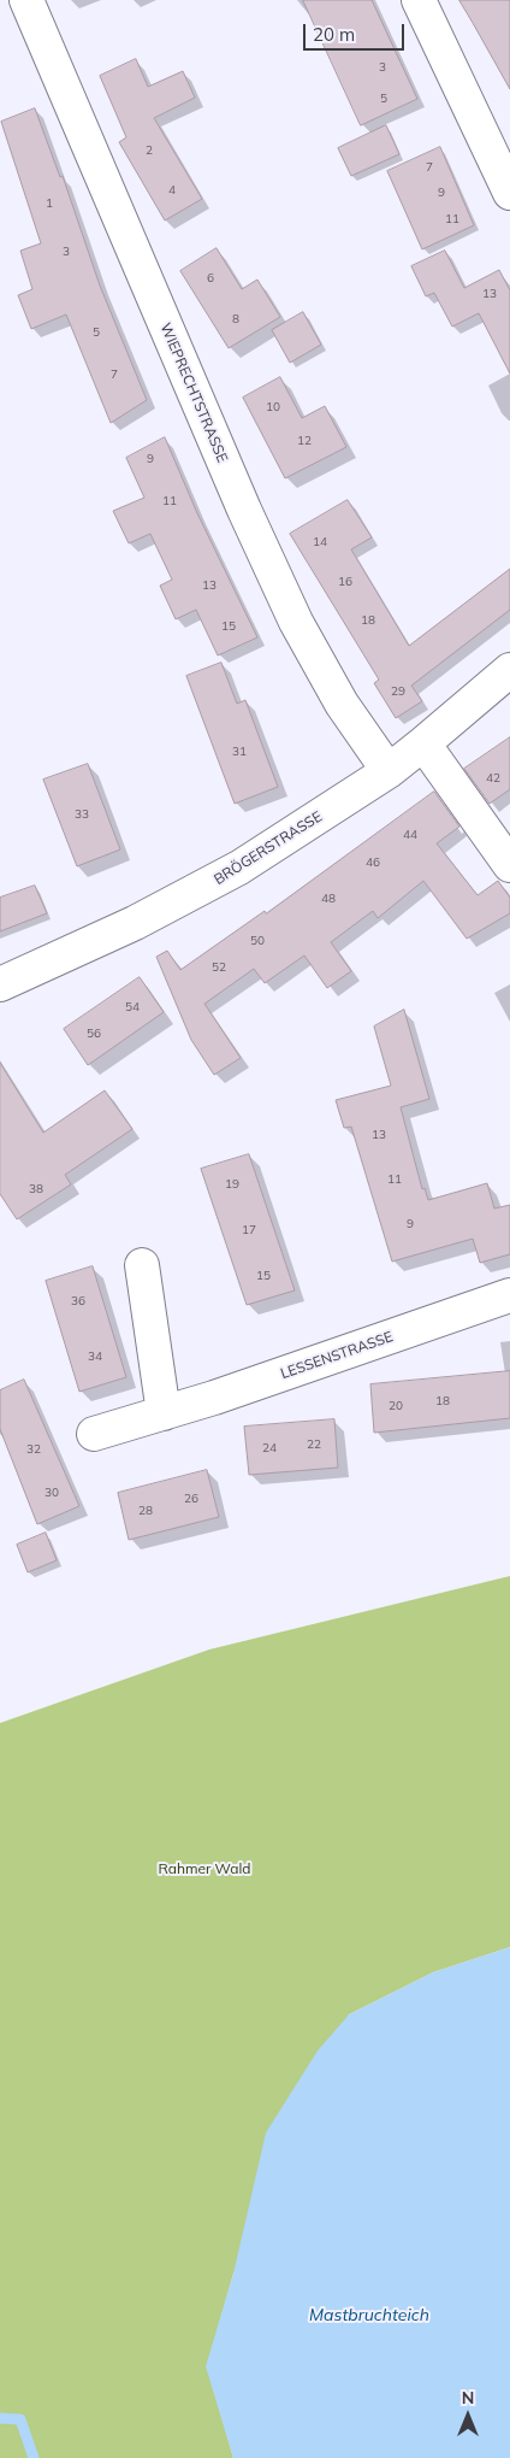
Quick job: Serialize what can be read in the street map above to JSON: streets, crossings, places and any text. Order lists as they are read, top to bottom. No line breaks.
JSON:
{"streets":{"street":["WIEPRECHTSTRASSE","BRÖGERSTRASSE","LESSENSTRASSE"]},"crossings":[["WIEPRECHTSTRASSE","BRÖGERSTRASSE"]],"water":["Mastbruchteich"],"parks":["Rahmer Wald"],"house_numbers":["3","5","2","7","4","9","1","11","3","6","13","8","5","7","10","12","9","11","14","16","13","18","15","29","31","42","33","44","46","48","50","52","54","56","13","11","19","38","9","17","15","36","34","18","20","22","24","32","30","26","28"],"scale_bar":"20 m","north":"top"}
